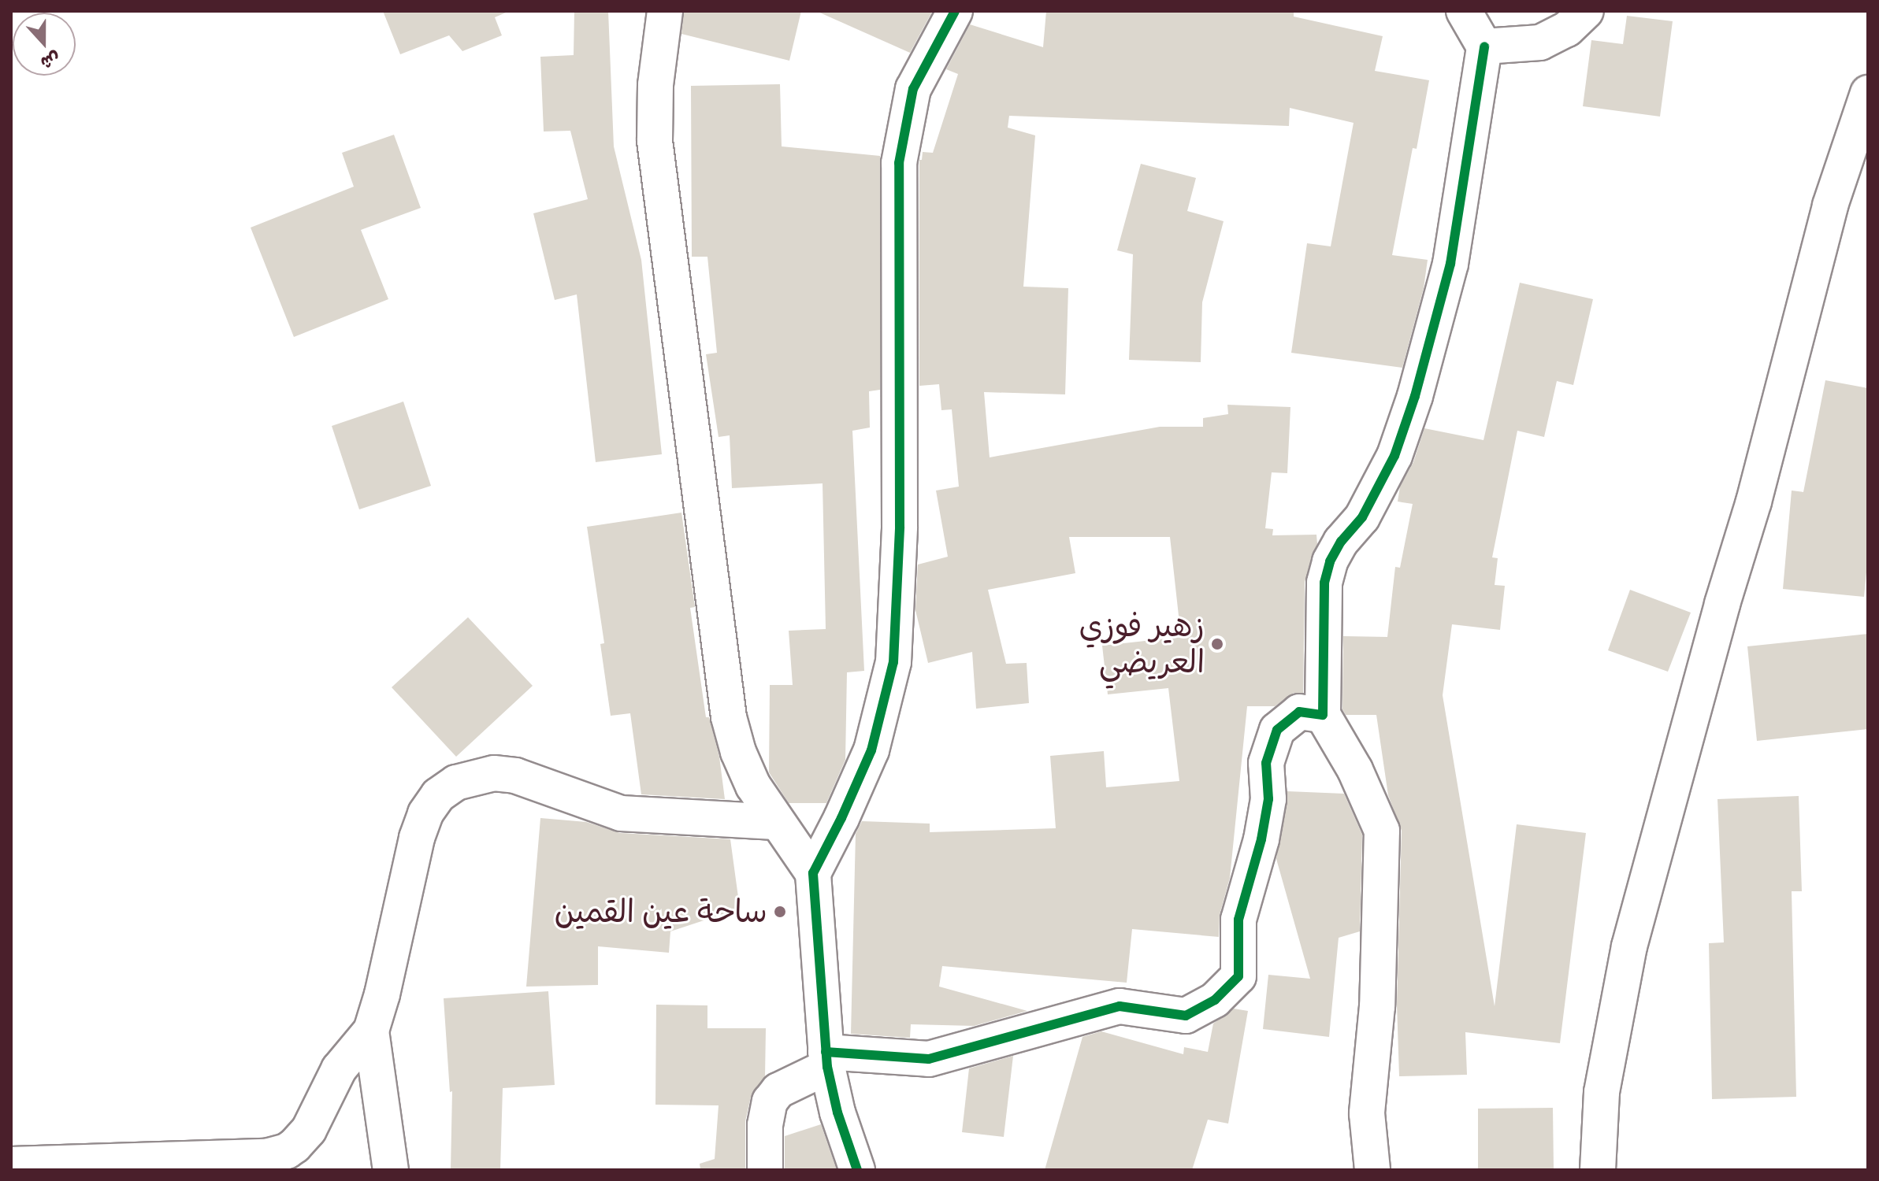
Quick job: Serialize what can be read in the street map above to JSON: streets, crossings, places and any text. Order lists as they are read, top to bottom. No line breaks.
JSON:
{"places":["زهير فوزي العريضي","ساحة عين القمين"],"north":"bottom"}
